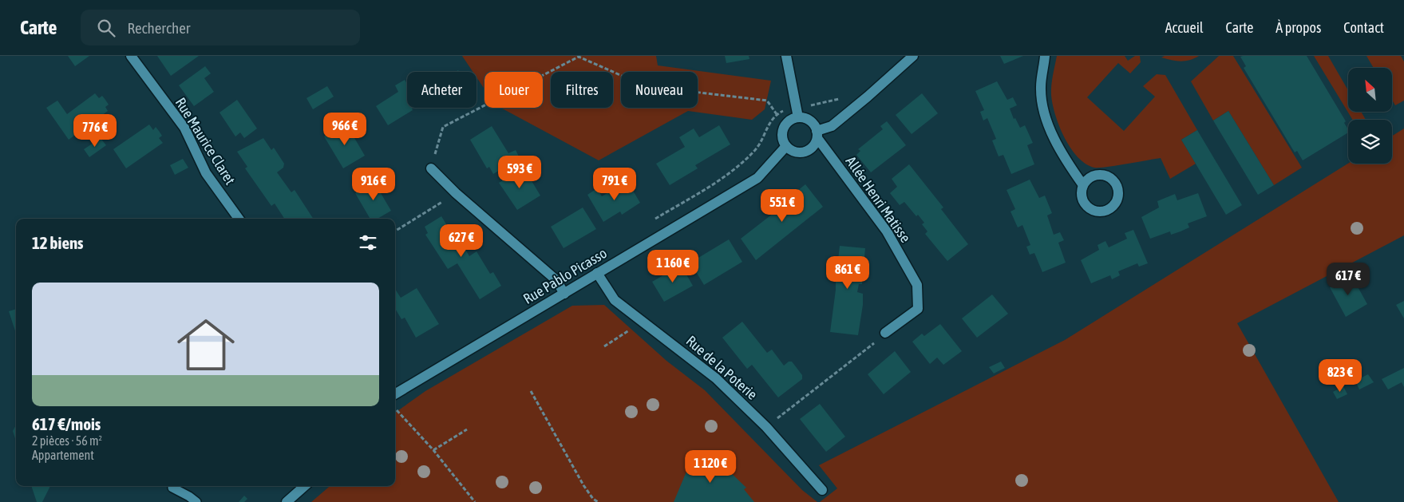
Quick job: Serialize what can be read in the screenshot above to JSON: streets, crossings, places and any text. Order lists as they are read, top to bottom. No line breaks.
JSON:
{"streets":{"street":["Rue Maurice Claret","Allée Henri Matisse","Rue Pablo Picasso","Rue de la Poterie"]},"crossings":[["Allée Henri Matisse","Rue Pablo Picasso"],["Rue Pablo Picasso","Rue de la Poterie"]],"north":"top left","page":{"header":"Carte","search":"Rechercher","nav":["Accueil","Carte","À propos","Contact"],"chip":["Acheter","Louer","Filtres","Nouveau"],"price":["966 €","776 €","593 €","916 €","791 €","551 €","627 €","1 160 €","861 €","617 €","823 €","1 120 €"],"heading":"12 biens","list":[{"name":"617 €/mois","note":"2 pièces · 56 m² · Appartement"}]}}
